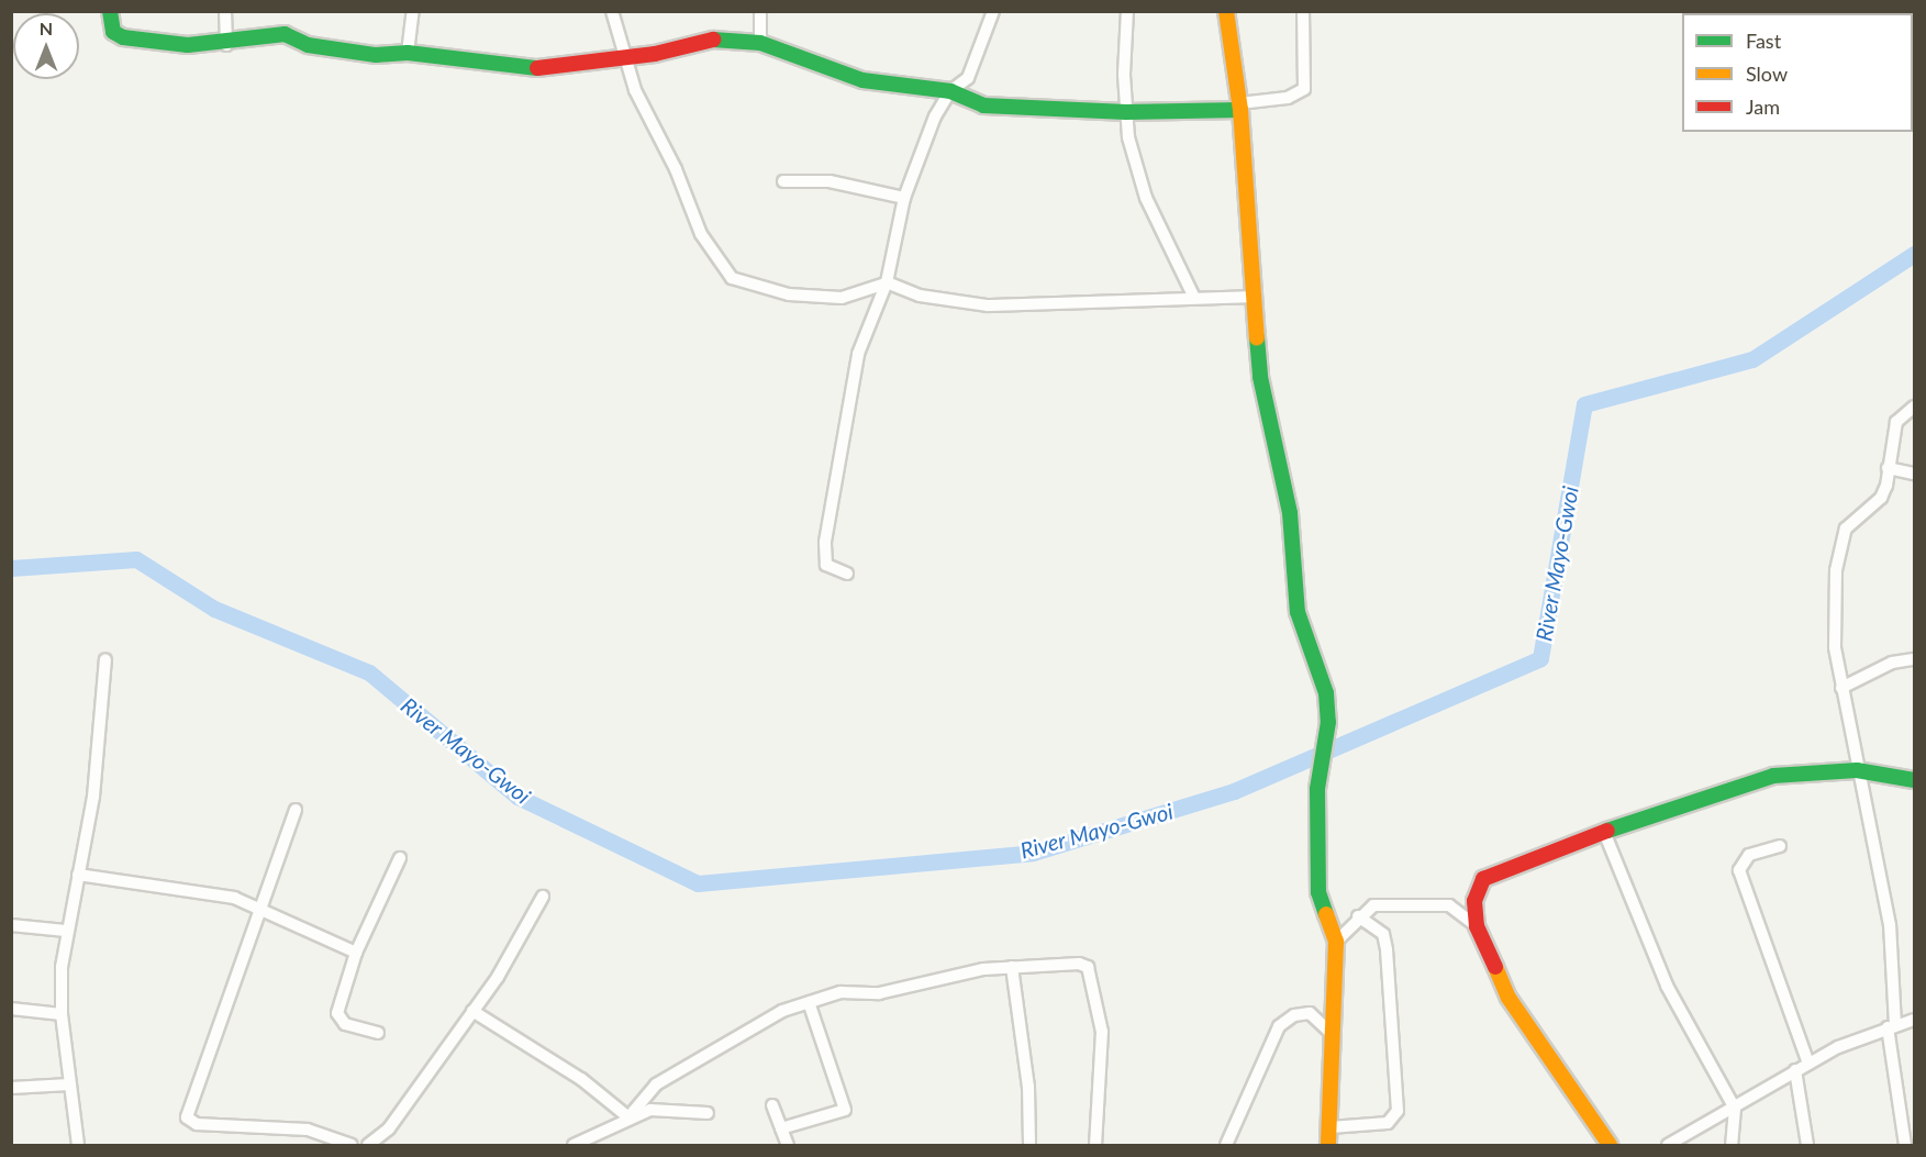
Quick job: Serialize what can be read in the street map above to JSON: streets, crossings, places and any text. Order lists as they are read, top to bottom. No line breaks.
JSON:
{"water":["River Mayo-Gwoi"],"legend":["Fast","Slow","Jam"],"north":"top"}
